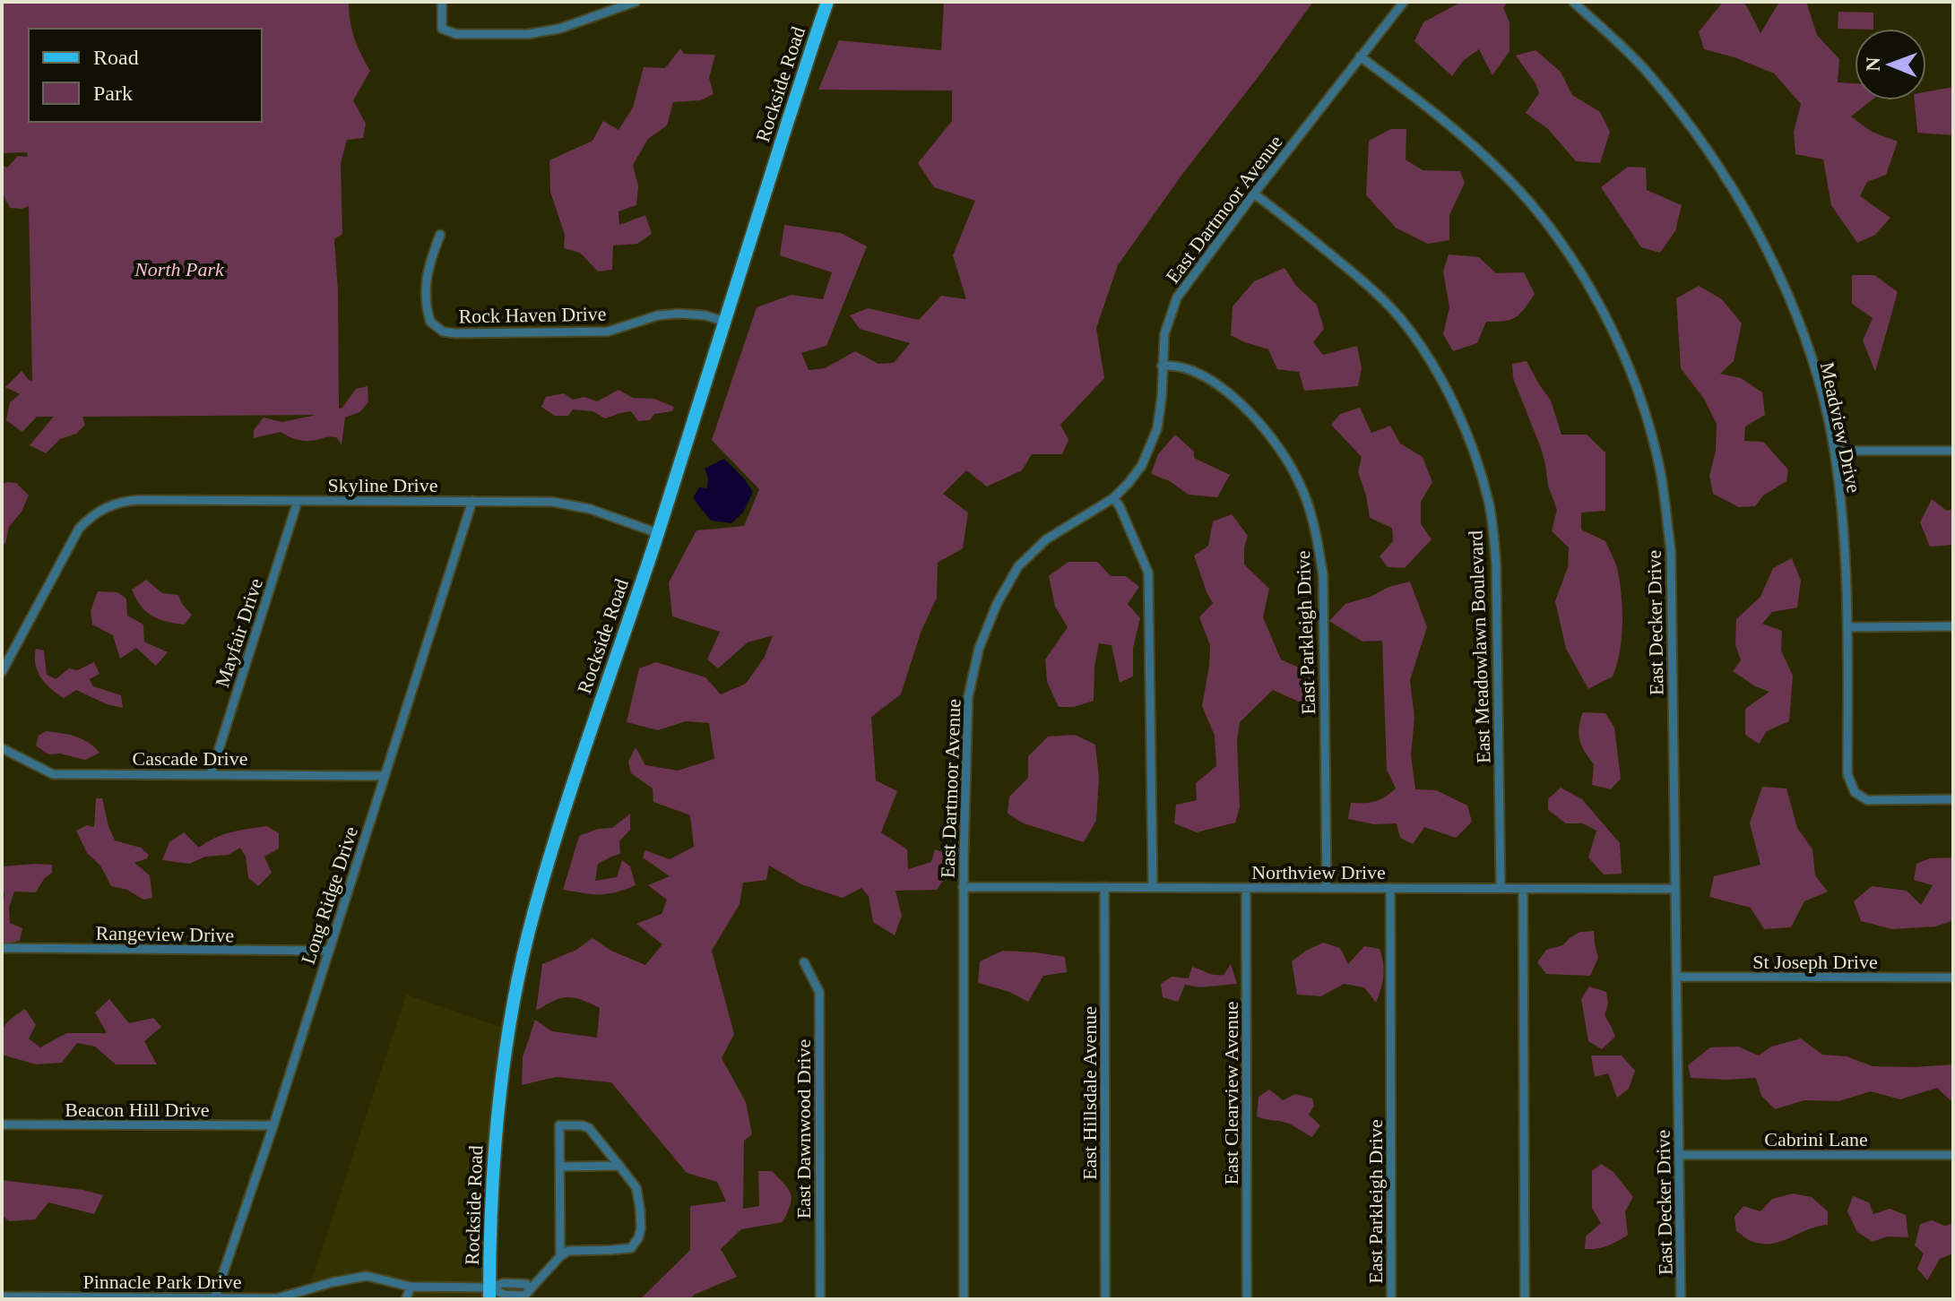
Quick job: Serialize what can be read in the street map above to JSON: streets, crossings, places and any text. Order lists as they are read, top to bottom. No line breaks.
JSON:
{"streets":{"main road":["Rockside Road"],"street":["East Dartmoor Avenue","Rock Haven Drive","Meadview Drive","Skyline Drive","East Decker Drive","Mayfair Drive","East Parkleigh Drive","East Meadowlawn Boulevard","Cascade Drive","Northview Drive","Long Ridge Drive","Rangeview Drive","St Joseph Drive","East Hillsdale Avenue","East Clearview Avenue","Beacon Hill Drive","East Dawnwood Drive","Cabrini Lane","Pinnacle Park Drive"]},"crossings":[["Rockside Road","Rock Haven Drive"],["Rockside Road","Skyline Drive"],["Rockside Road","Pinnacle Park Drive"],["East Dartmoor Avenue","East Decker Drive"],["East Dartmoor Avenue","East Parkleigh Drive"],["East Dartmoor Avenue","East Meadowlawn Boulevard"],["East Dartmoor Avenue","Northview Drive"],["Skyline Drive","Mayfair Drive"],["Skyline Drive","Long Ridge Drive"],["East Decker Drive","Northview Drive"],["East Decker Drive","St Joseph Drive"],["East Decker Drive","Cabrini Lane"],["Mayfair Drive","Cascade Drive"],["East Parkleigh Drive","Northview Drive"],["East Meadowlawn Boulevard","Northview Drive"],["Cascade Drive","Long Ridge Drive"],["Northview Drive","East Hillsdale Avenue"],["Northview Drive","East Clearview Avenue"],["Long Ridge Drive","Rangeview Drive"],["Long Ridge Drive","Beacon Hill Drive"],["Long Ridge Drive","Pinnacle Park Drive"]],"parks":["North Park"],"legend":["Road","Park"],"north":"left"}
